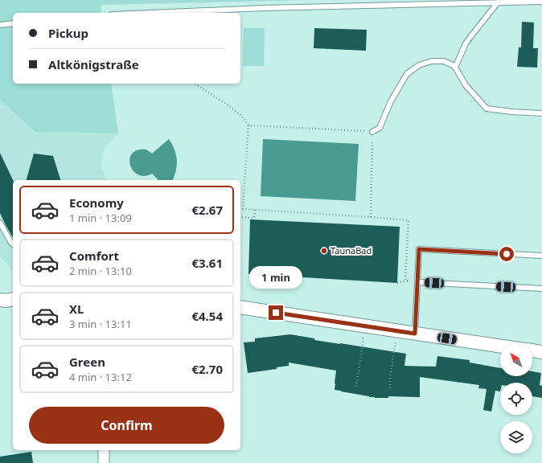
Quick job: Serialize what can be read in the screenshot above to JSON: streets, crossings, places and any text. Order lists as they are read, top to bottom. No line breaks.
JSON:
{"places":["TaunaBad"],"north":"top left","page":{"banner":["Pickup","Altkönigstraße"],"list":[{"name":"Economy","note":"1 min · 13:09","value":"€2.67"},{"name":"Comfort","note":"2 min · 13:10","value":"€3.61"},{"name":"XL","note":"3 min · 13:11","value":"€4.54"},{"name":"Green","note":"4 min · 13:12","value":"€2.70"}],"bubble":"1 min","buttons":"Confirm"}}
